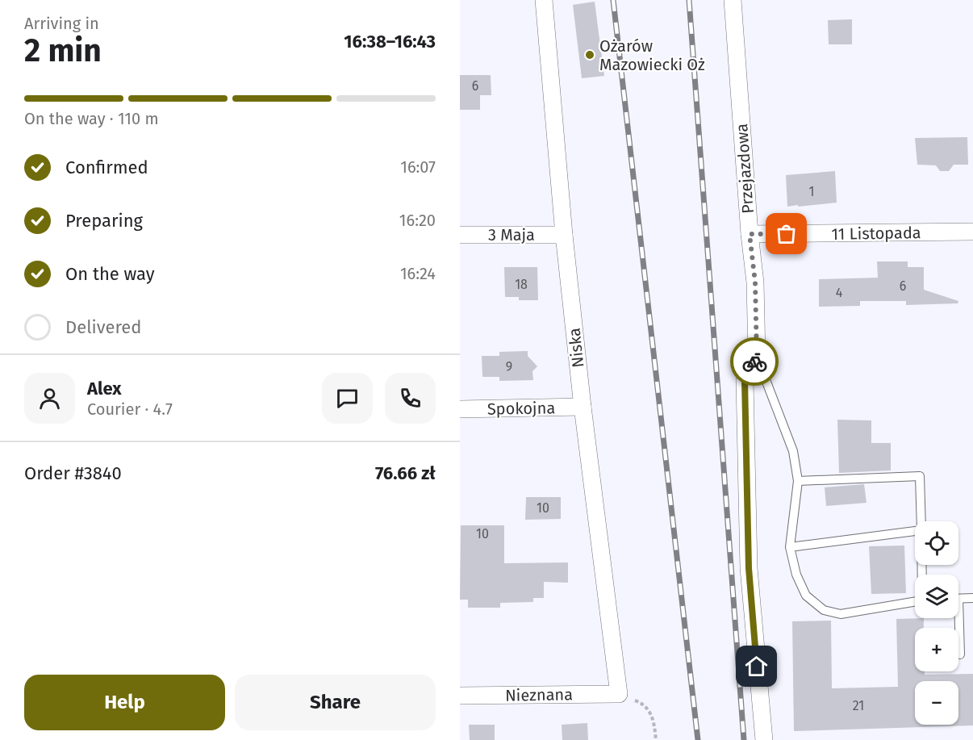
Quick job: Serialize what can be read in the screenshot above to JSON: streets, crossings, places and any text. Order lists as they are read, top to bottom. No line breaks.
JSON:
{"streets":{"street":["Przejazdowa","11 Listopada","3 Maja","Niska","Spokojna","Nieznana"]},"crossings":[["Przejazdowa","11 Listopada"],["3 Maja","Niska"],["Niska","Spokojna"],["Niska","Nieznana"]],"places":["Ożarów Mazowiecki Oż"],"house_numbers":["6","1","18","6","4","9","10","10","21"],"page":{"heading":["2 min","Arriving in","16:38–16:43"],"panel":["Alex","Courier · 4.7","Order #3840","76.66 zł"],"bar":"On the way · 110 m","list":[["Confirmed","16:07"],["Preparing","16:20"],["On the way","16:24"],"Delivered"],"map_buttons":["+","−"],"buttons":["Help","Share"]}}
